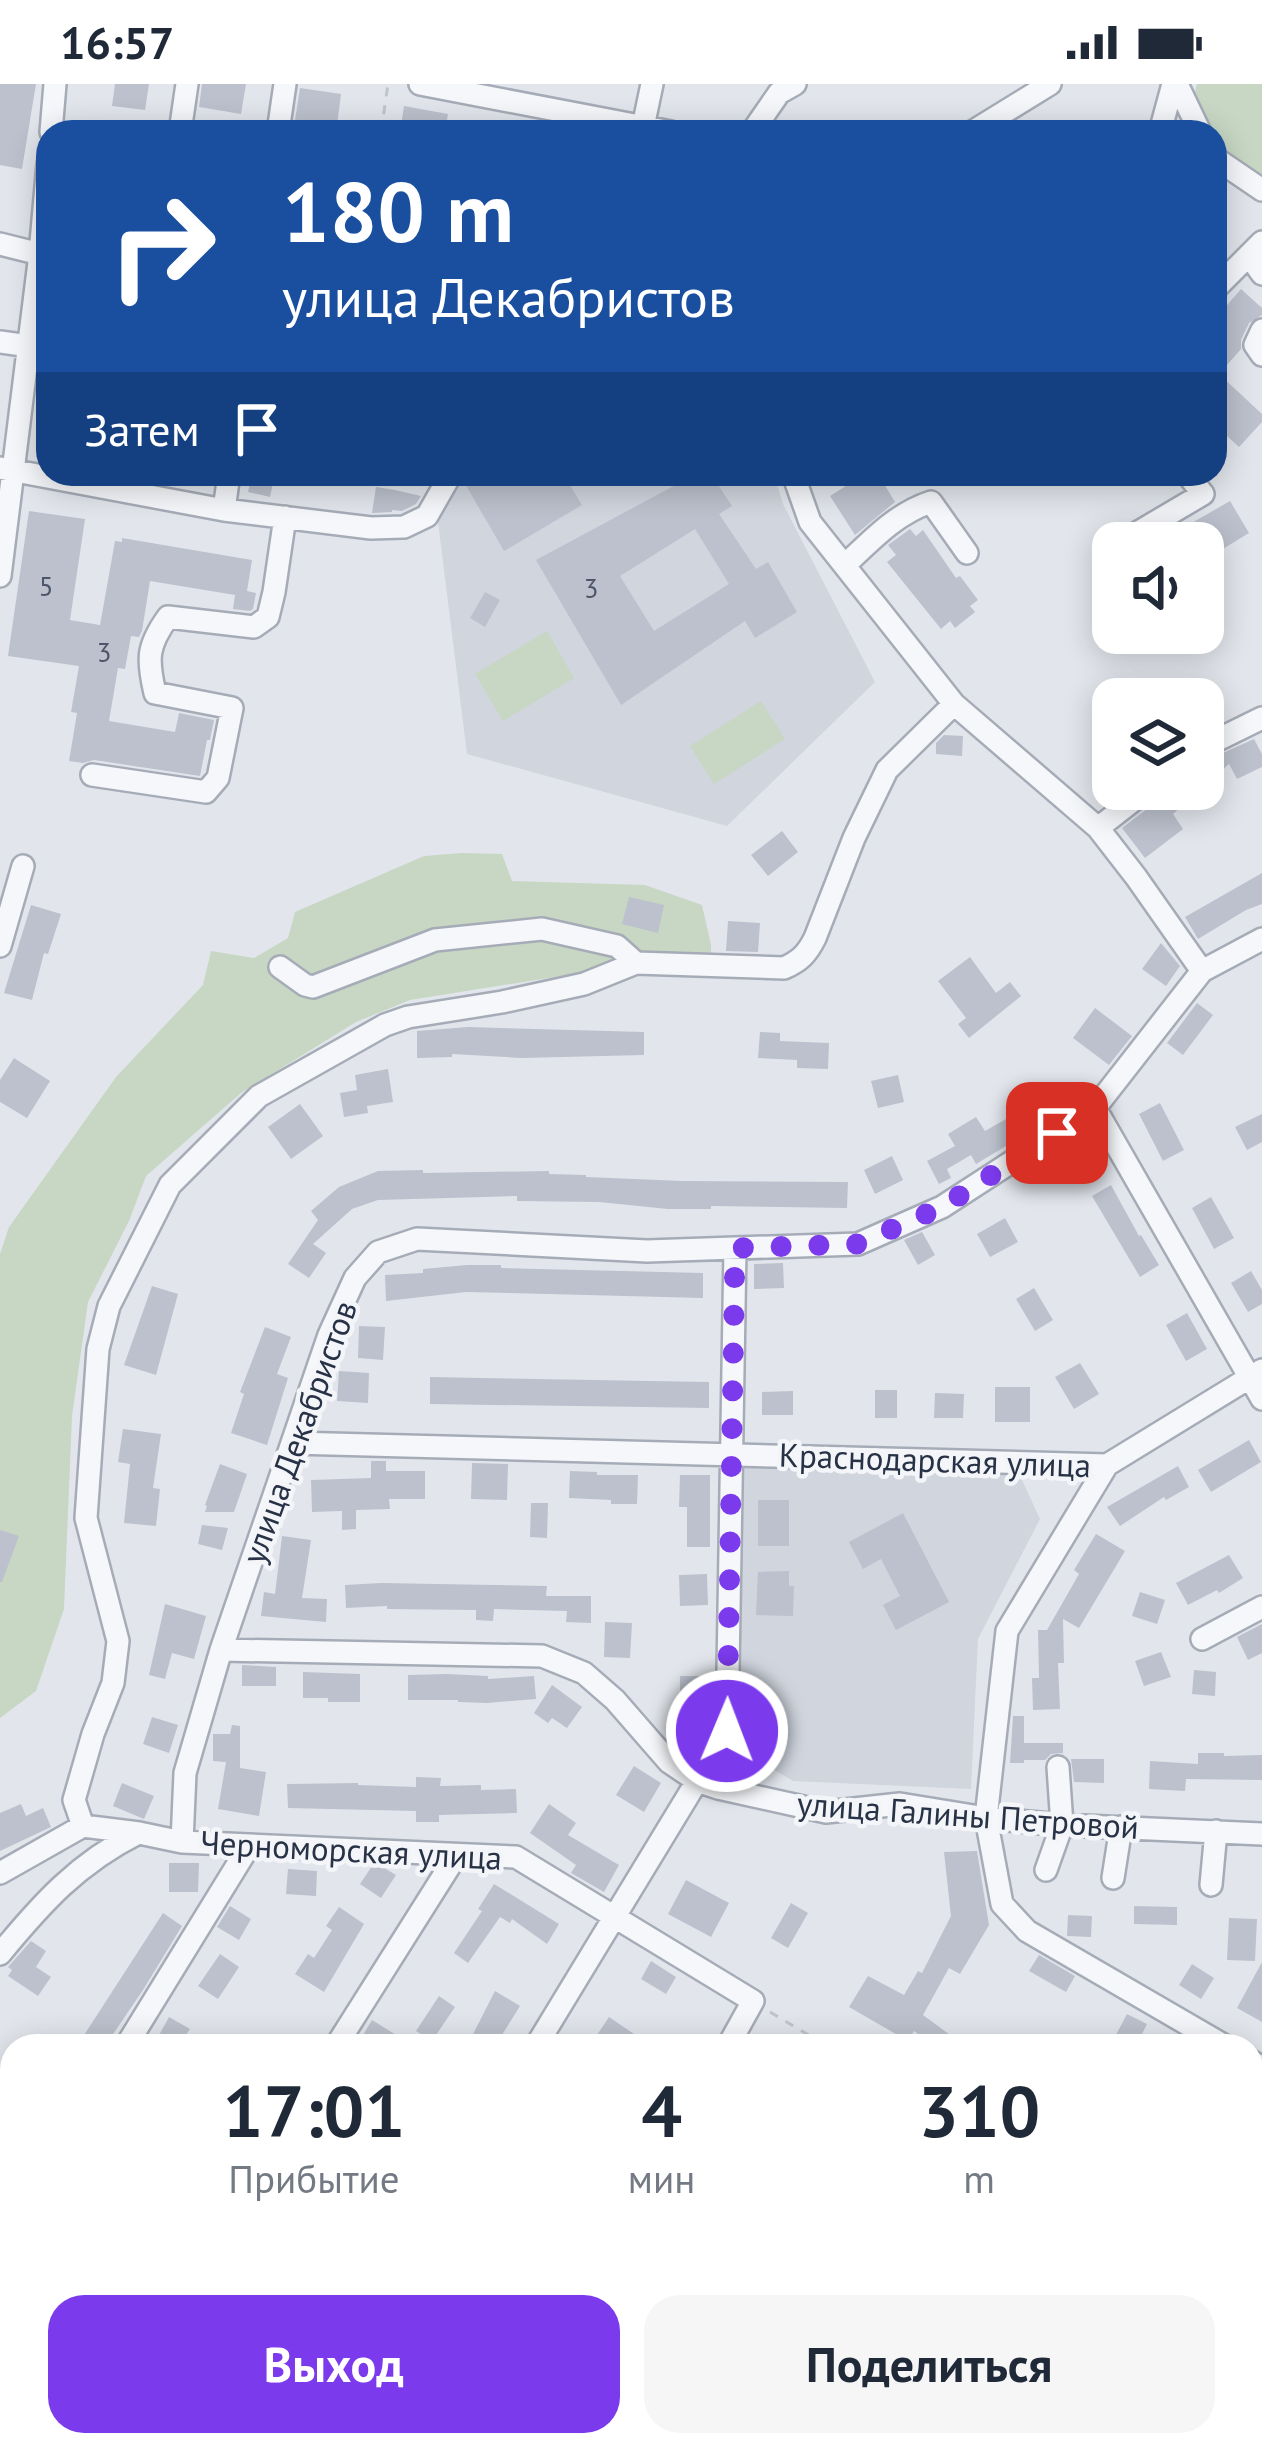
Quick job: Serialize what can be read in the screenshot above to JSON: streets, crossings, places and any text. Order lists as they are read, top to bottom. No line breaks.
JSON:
{"streets":{"street":["улица Декабристов","Краснодарская улица","улица Галины Петровой","Черноморская улица"]},"crossings":[["улица Декабристов","Краснодарская улица"],["улица Декабристов","улица Галины Петровой"],["улица Декабристов","Черноморская улица"]],"house_numbers":["5","3","3"],"page":{"status":"16:57","turn":["180 m","улица Декабристов"],"then":"Затем","eta":["17:01","Прибытие","4","мин","310","m"],"buttons":["Выход","Поделиться"]}}
